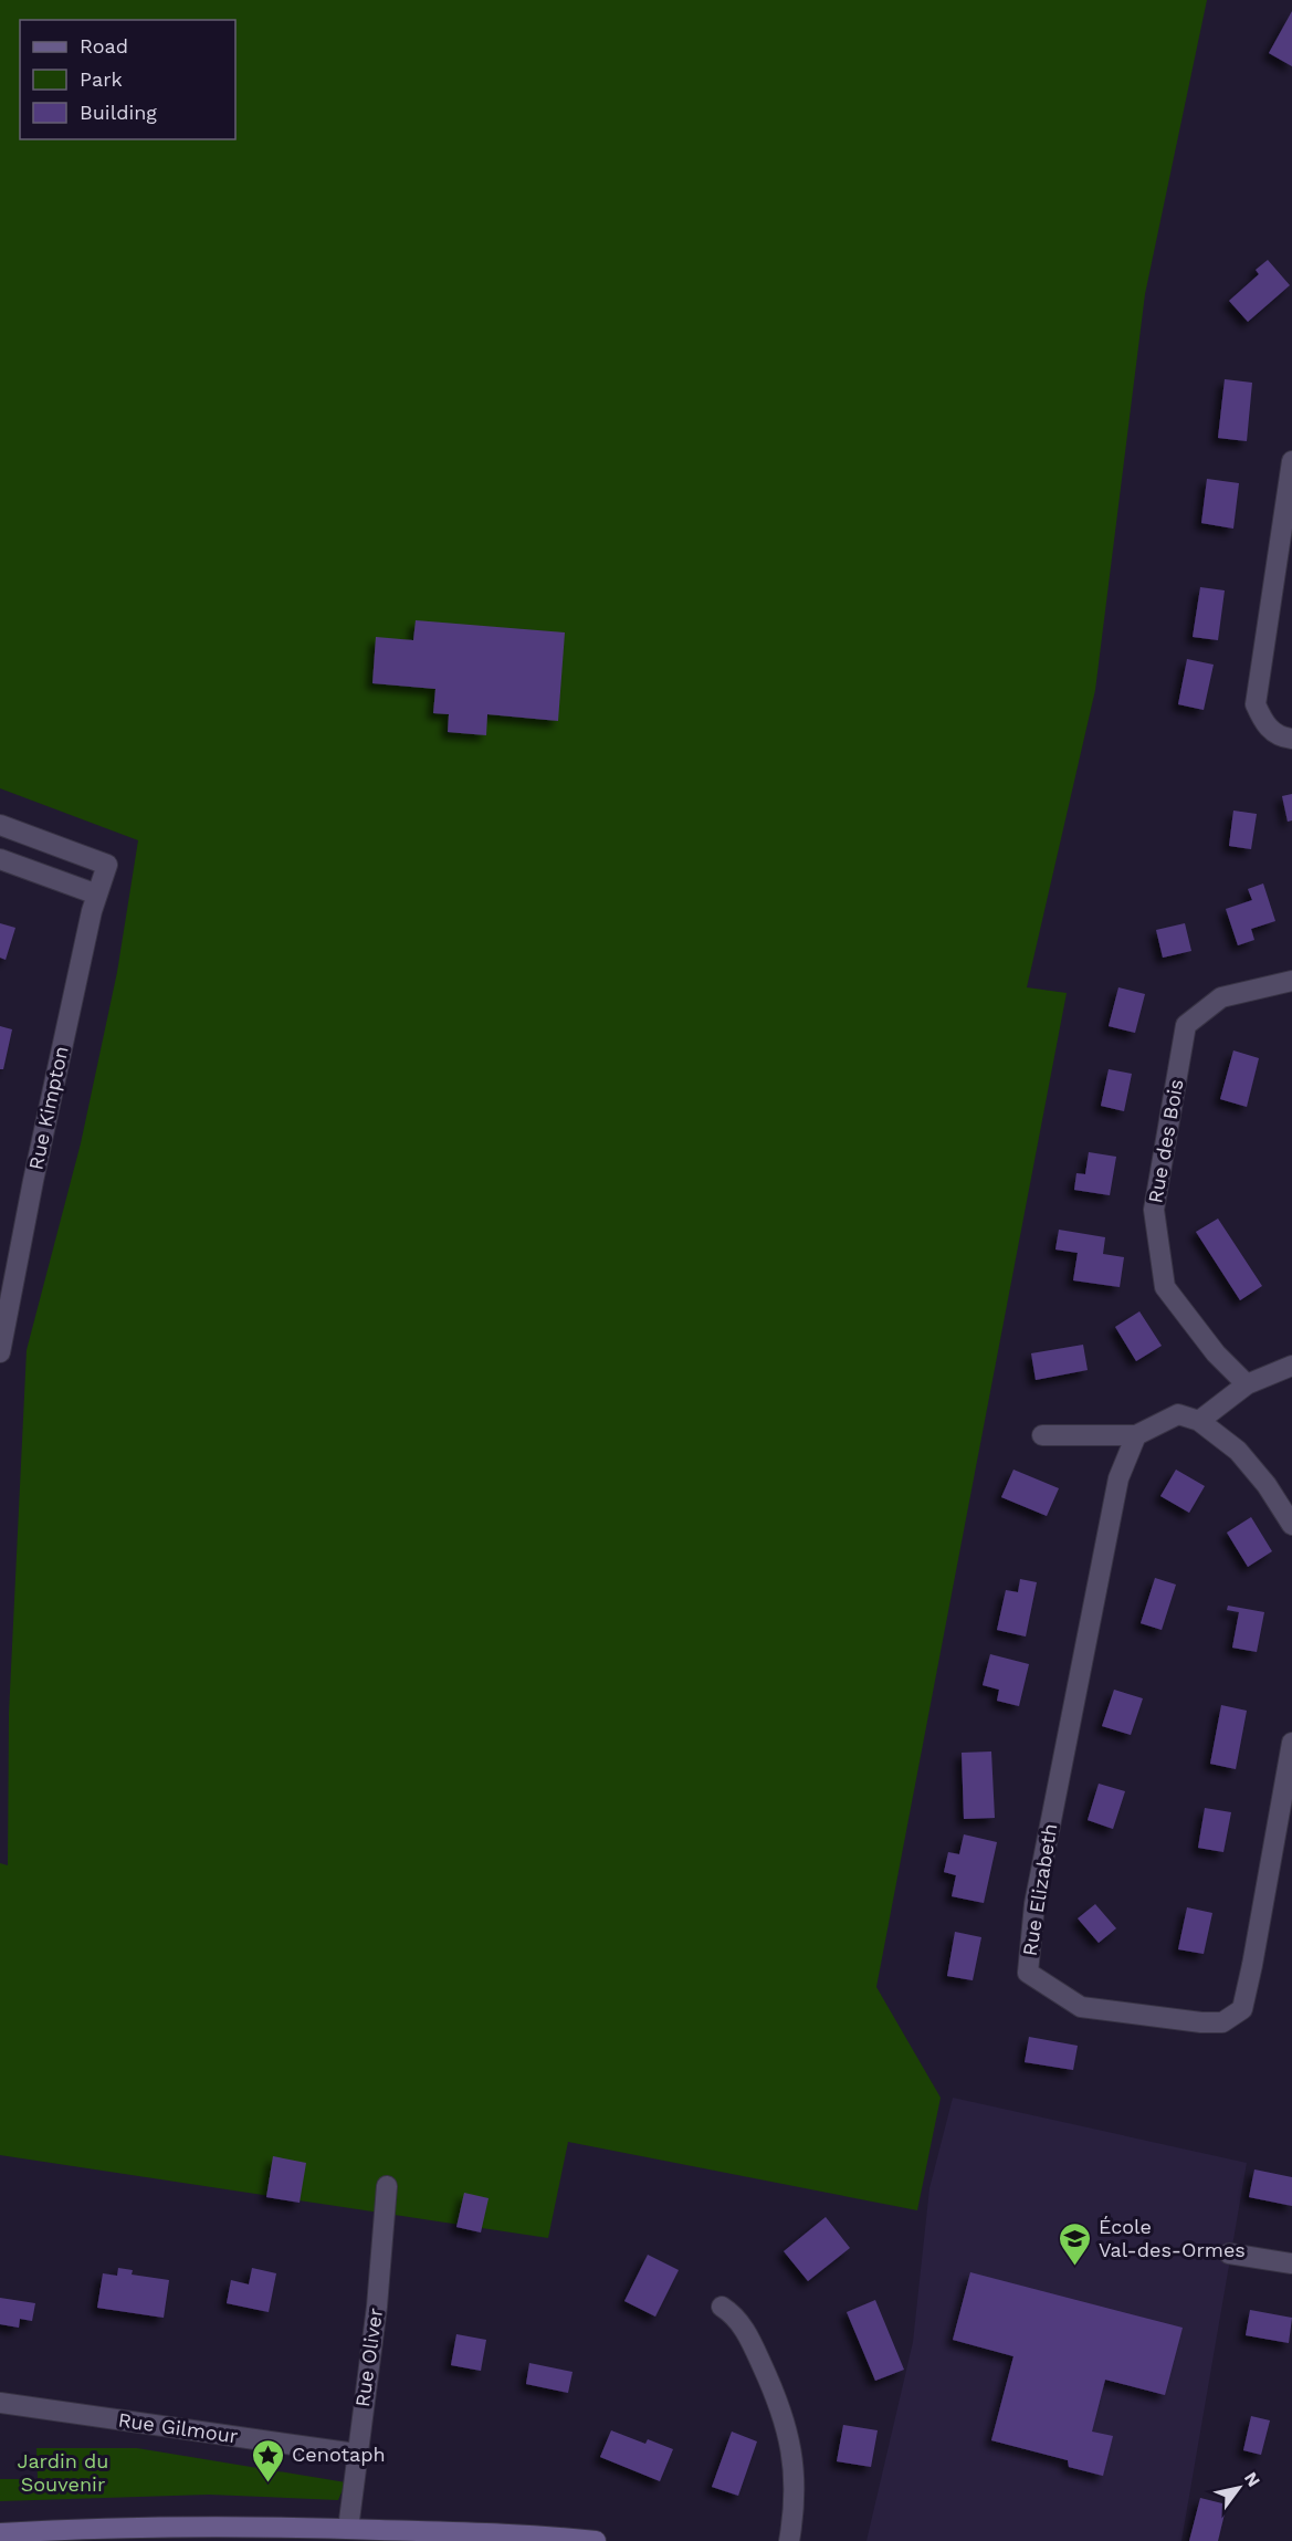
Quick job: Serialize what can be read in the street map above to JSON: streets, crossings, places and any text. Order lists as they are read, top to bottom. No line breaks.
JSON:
{"streets":{"street":["Rue Kimpton","Rue des Bois","Rue Elizabeth","Rue Oliver","Rue Gilmour"]},"crossings":[["Rue Oliver","Rue Gilmour"]],"parks":["Jardin du Souvenir"],"places":{"school or university":["École Val-des-Ormes"],"place":["Cenotaph"]},"legend":["Road","Park","Building"],"north":"top right"}
